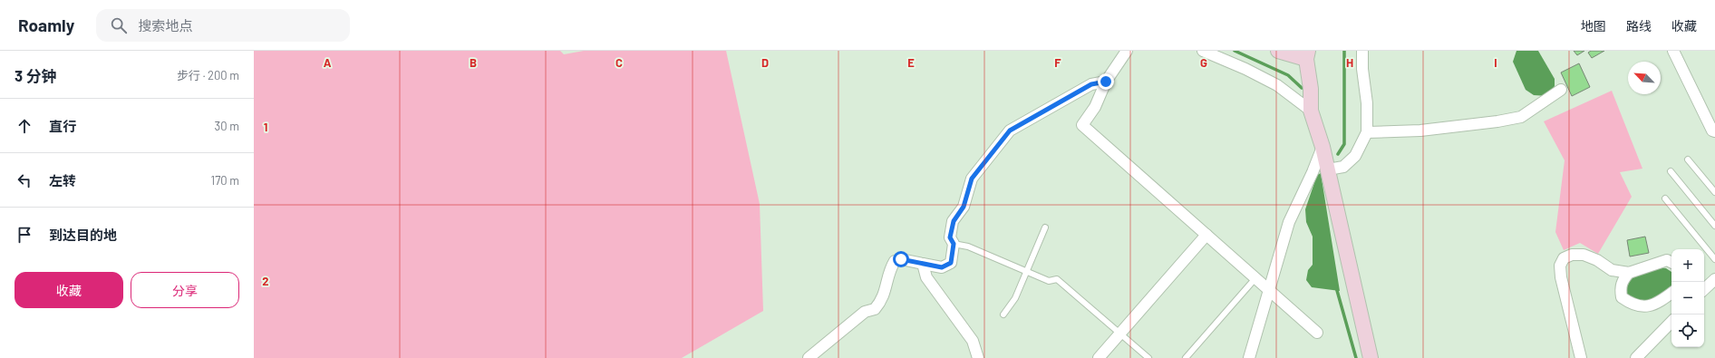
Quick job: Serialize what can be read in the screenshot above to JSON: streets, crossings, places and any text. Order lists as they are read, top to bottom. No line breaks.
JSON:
{"north":"top left","page":{"header":"Roamly","search":"搜索地点","nav":["地图","路线","收藏"],"heading":["3 分钟","步行 · 200 m"],"list":[["直行","30 m"],["左转","170 m"],"到达目的地"],"map_buttons":["+","−"],"buttons":["收藏","分享"]},"grid":{"columns":["A","B","C","D","E","F","G","H","I"],"rows":["1","2"]}}
